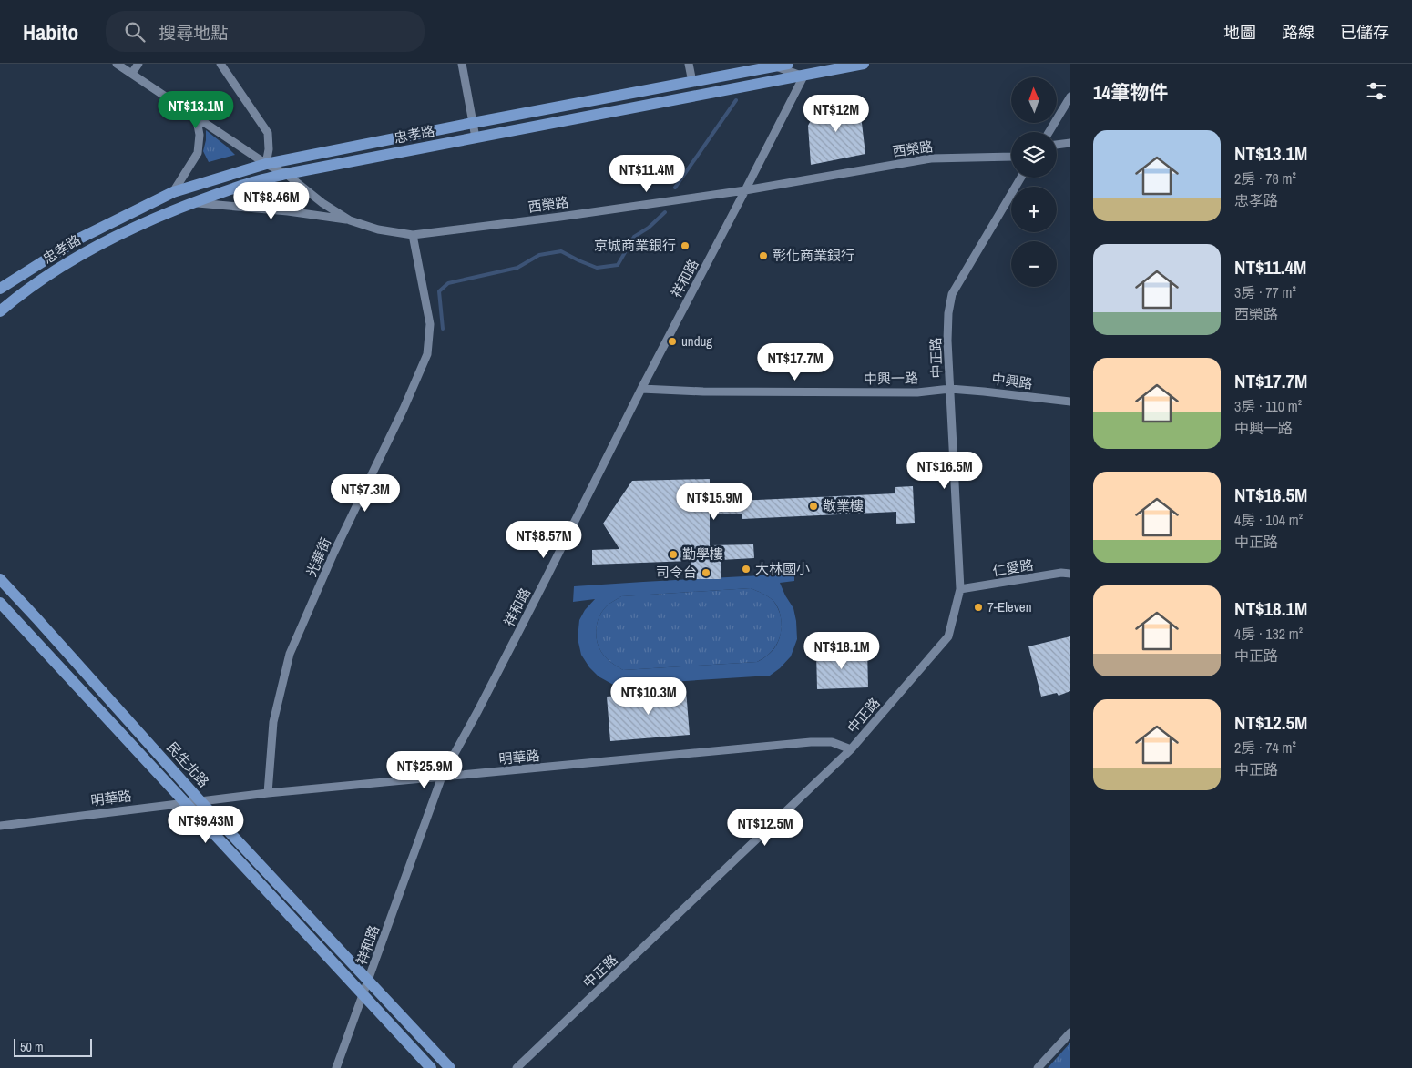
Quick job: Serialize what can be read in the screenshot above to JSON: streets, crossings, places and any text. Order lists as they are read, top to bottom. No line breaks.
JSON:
{"streets":{"main road":["忠孝路","民生北路"],"street":["西榮路","祥和路","中正路","中興一路","中興路","光華街","仁愛路","明華路"]},"crossings":[["忠孝路","西榮路"],["忠孝路","祥和路"],["西榮路","祥和路"],["西榮路","光華街"],["祥和路","中興一路"],["祥和路","明華路"],["祥和路","民生北路"],["中正路","中興一路"],["中正路","中興路"],["中正路","仁愛路"],["中正路","明華路"],["中興一路","中興路"],["光華街","明華路"],["明華路","民生北路"]],"places":["京城商業銀行","彰化商業銀行","undug","敬業樓","勤學樓","大林國小","司令台","7-Eleven"],"scale_bar":"50 m","north":"top","page":{"header":"Habito","search":"搜尋地點","nav":["地圖","路線","已儲存"],"heading":"14筆物件","map_buttons":["+","−"],"price":["NT$13.1M","NT$12M","NT$11.4M","NT$8.46M","NT$17.7M","NT$16.5M","NT$7.3M","NT$15.9M","NT$8.57M","NT$18.1M","NT$10.3M","NT$25.9M","NT$9.43M","NT$12.5M"],"list":[{"name":"NT$13.1M","note":"2房 · 78 m² · 忠孝路"},{"name":"NT$11.4M","note":"3房 · 77 m² · 西榮路"},{"name":"NT$17.7M","note":"3房 · 110 m² · 中興一路"},{"name":"NT$16.5M","note":"4房 · 104 m² · 中正路"},{"name":"NT$18.1M","note":"4房 · 132 m² · 中正路"},{"name":"NT$12.5M","note":"2房 · 74 m² · 中正路"}],"scale":"50 m"}}
